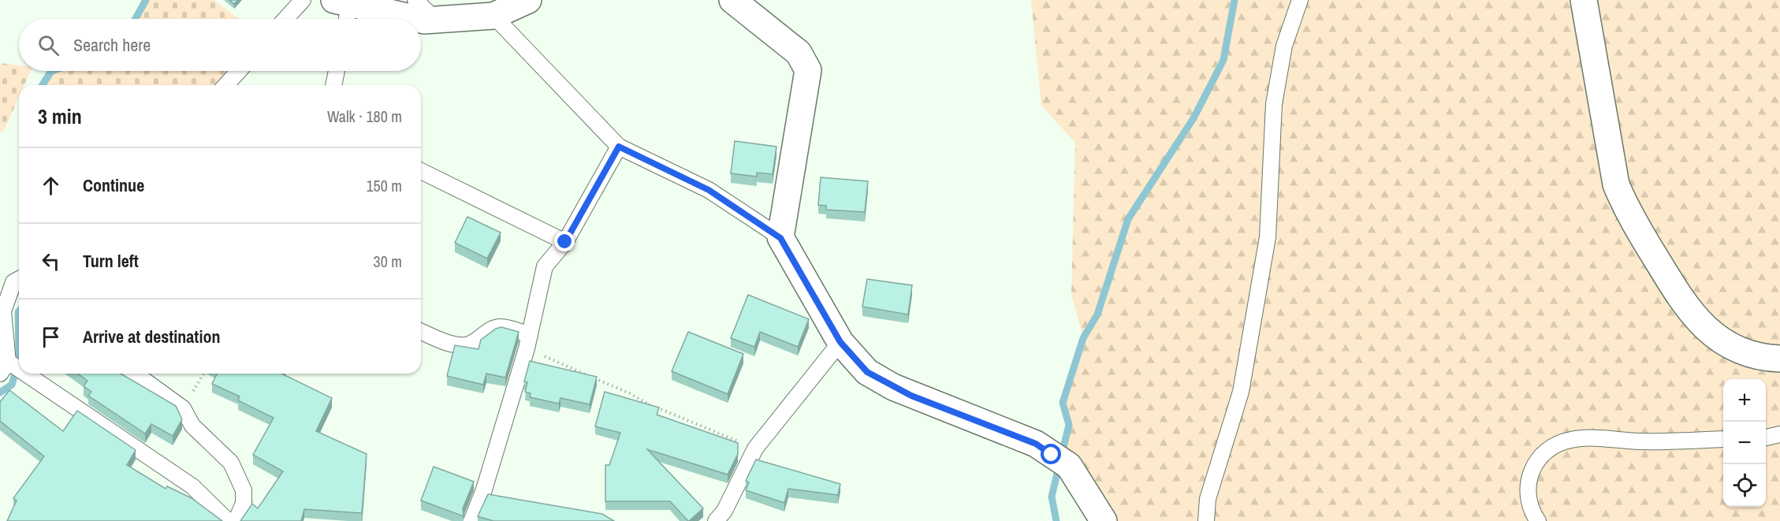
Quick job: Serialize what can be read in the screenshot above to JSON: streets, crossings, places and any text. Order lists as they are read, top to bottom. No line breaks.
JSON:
{"page":{"search":"Search here","heading":["3 min","Walk · 180 m"],"list":[["Continue","150 m"],["Turn left","30 m"],"Arrive at destination"],"map_buttons":["+","−"]}}
